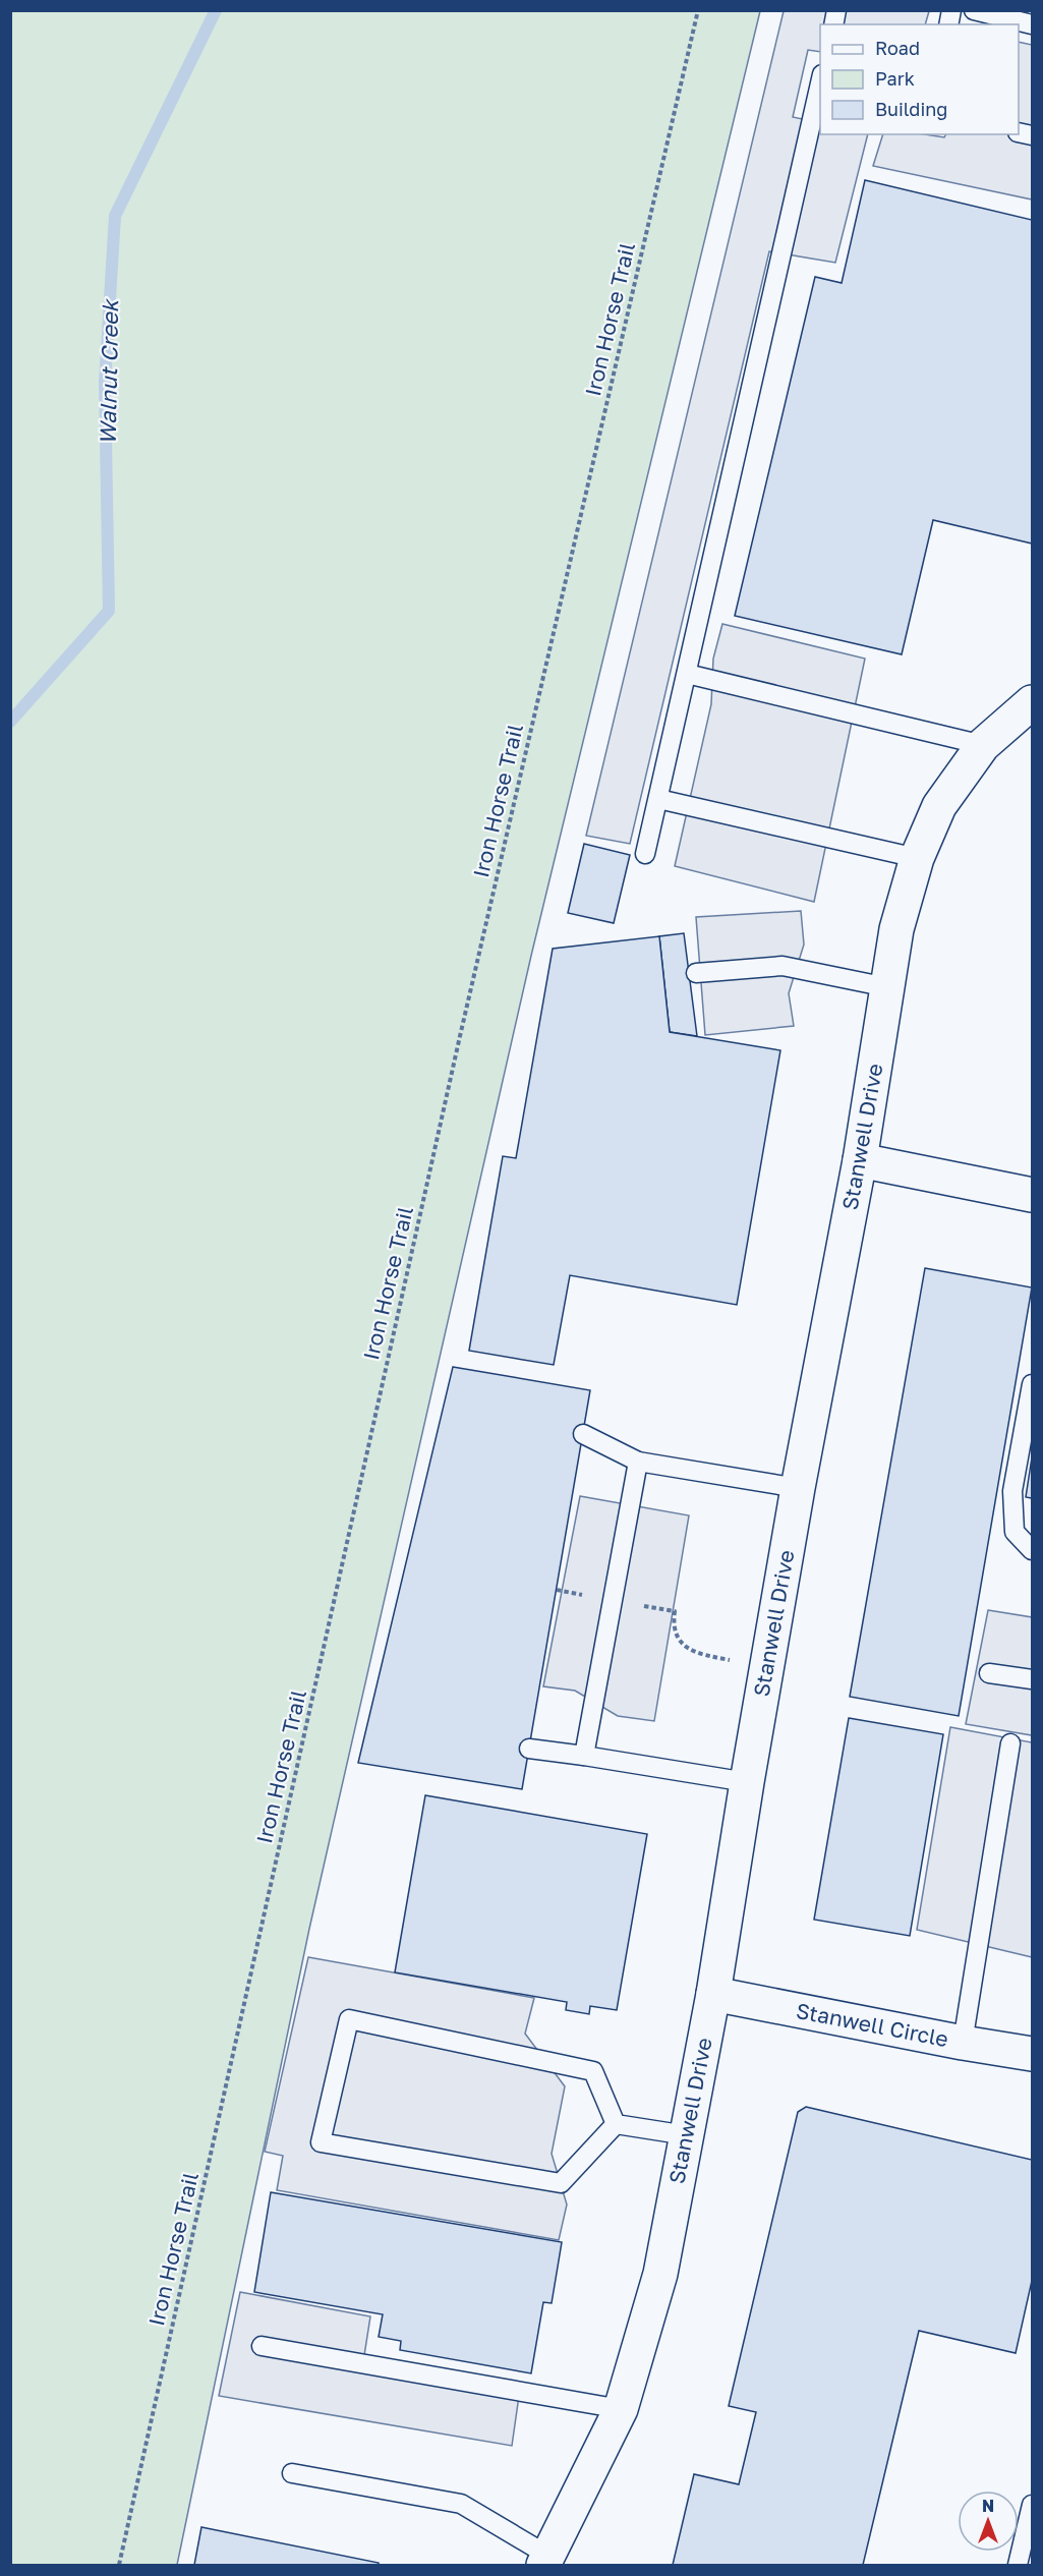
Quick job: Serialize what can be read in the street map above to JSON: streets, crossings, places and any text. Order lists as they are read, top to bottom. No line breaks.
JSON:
{"streets":{"street":["Stanwell Drive","Stanwell Circle"],"path":["Iron Horse Trail"]},"crossings":[["Stanwell Drive","Stanwell Circle"]],"water":["Walnut Creek"],"legend":["Road","Park","Building"],"north":"top"}
